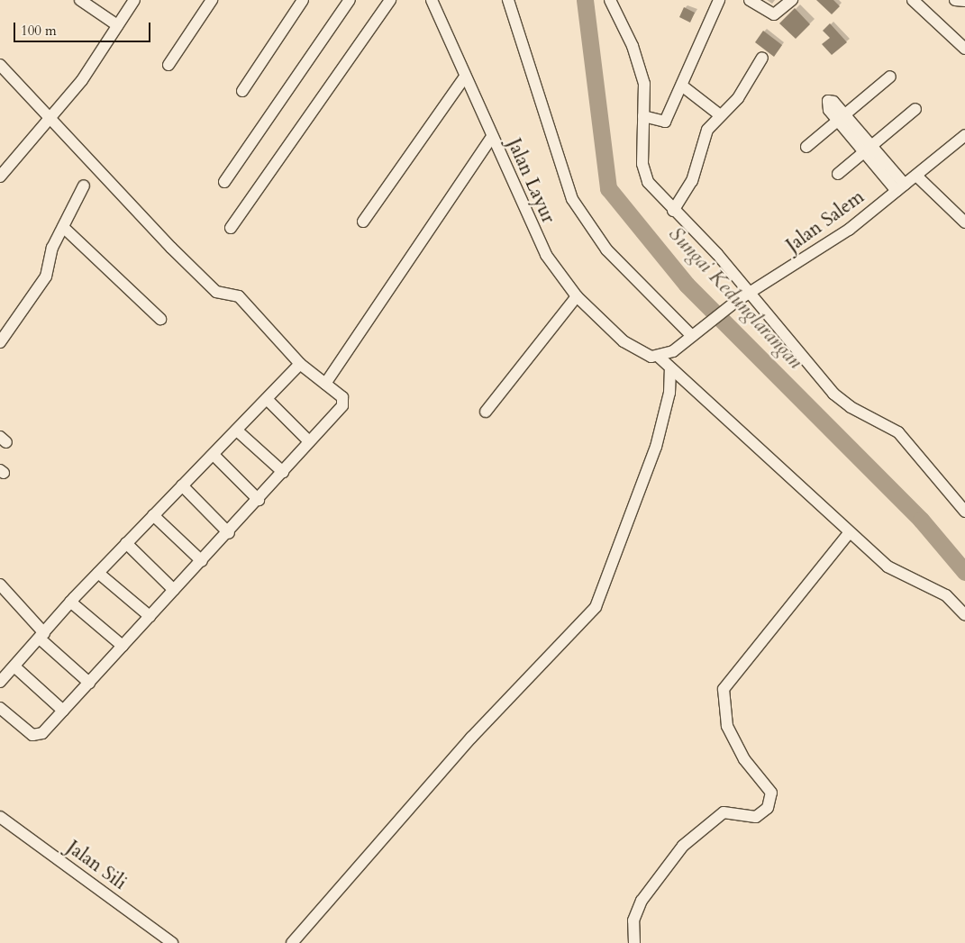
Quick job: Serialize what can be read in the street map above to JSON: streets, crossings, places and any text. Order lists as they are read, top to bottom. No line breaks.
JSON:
{"streets":{"street":["Jalan Layur","Jalan Salem","Jalan Sili"]},"crossings":[["Jalan Layur","Jalan Salem"]],"water":["Sungai Kedunglarangan"],"scale_bar":"100 m"}
